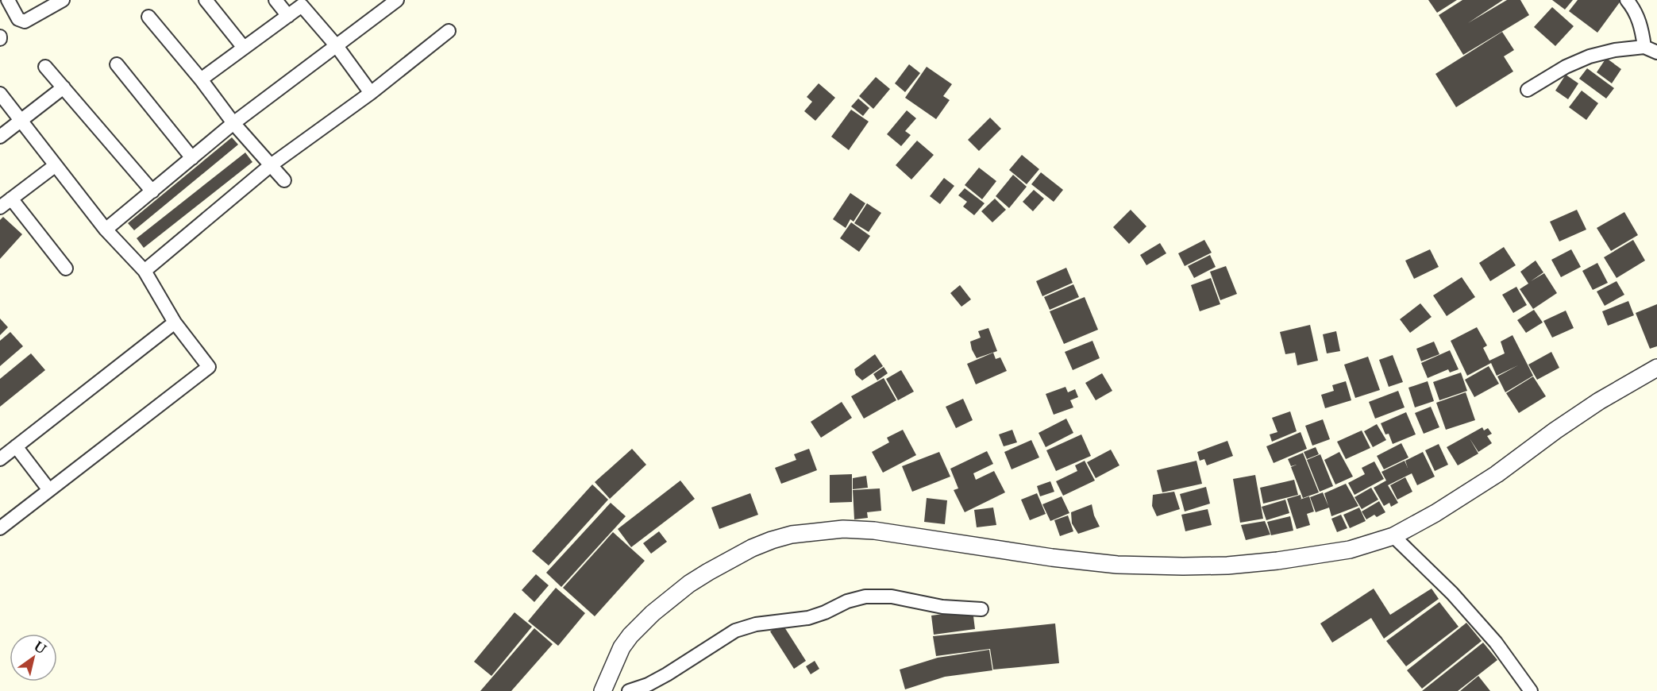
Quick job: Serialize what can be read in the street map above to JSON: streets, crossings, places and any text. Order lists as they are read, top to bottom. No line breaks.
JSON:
{"north":"top right"}
